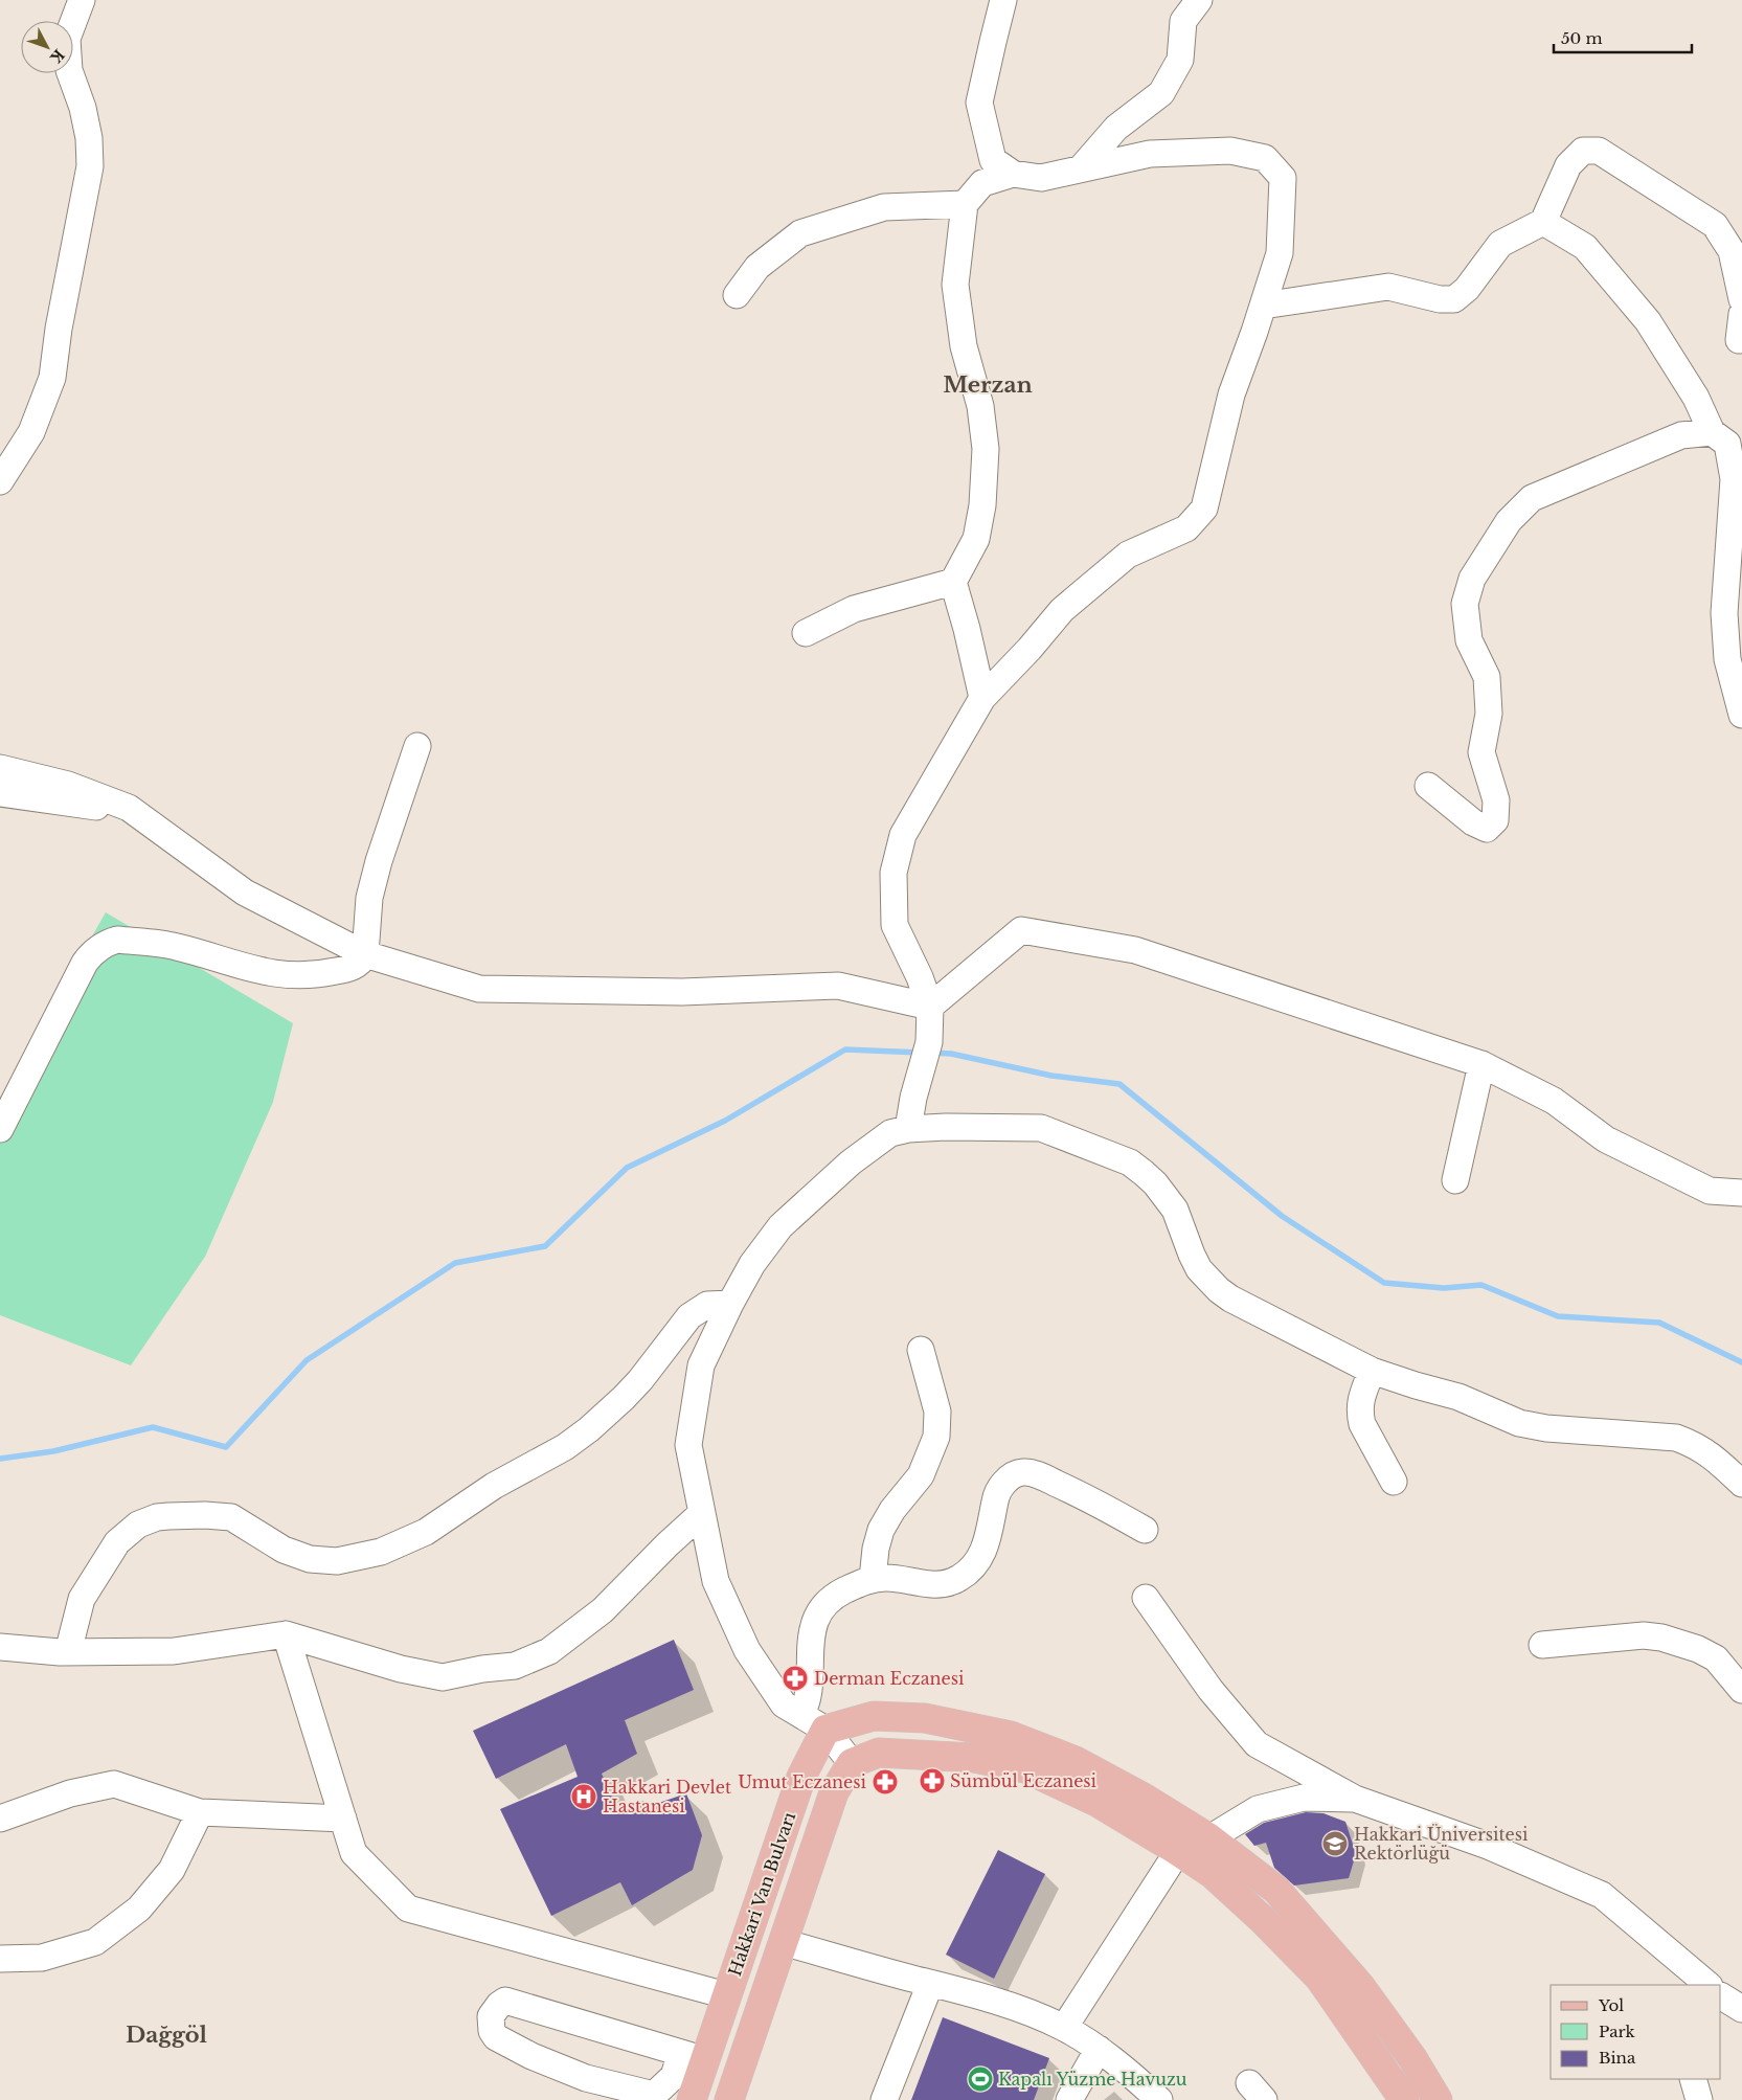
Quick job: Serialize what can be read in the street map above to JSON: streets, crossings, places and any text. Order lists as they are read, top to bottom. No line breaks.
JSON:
{"streets":{"main road":["Hakkari Van Bulvarı"]},"districts":["Merzan","Dağgöl"],"places":{"pharmacy":["Derman Eczanesi","Sümbül Eczanesi","Umut Eczanesi"],"hospital":["Hakkari Devlet Hastanesi"],"school or university":["Hakkari Üniversitesi Rektörlüğü"],"sports":["Kapalı Yüzme Havuzu"]},"legend":["Yol","Park","Bina"],"scale_bar":"50 m","north":"bottom right"}
